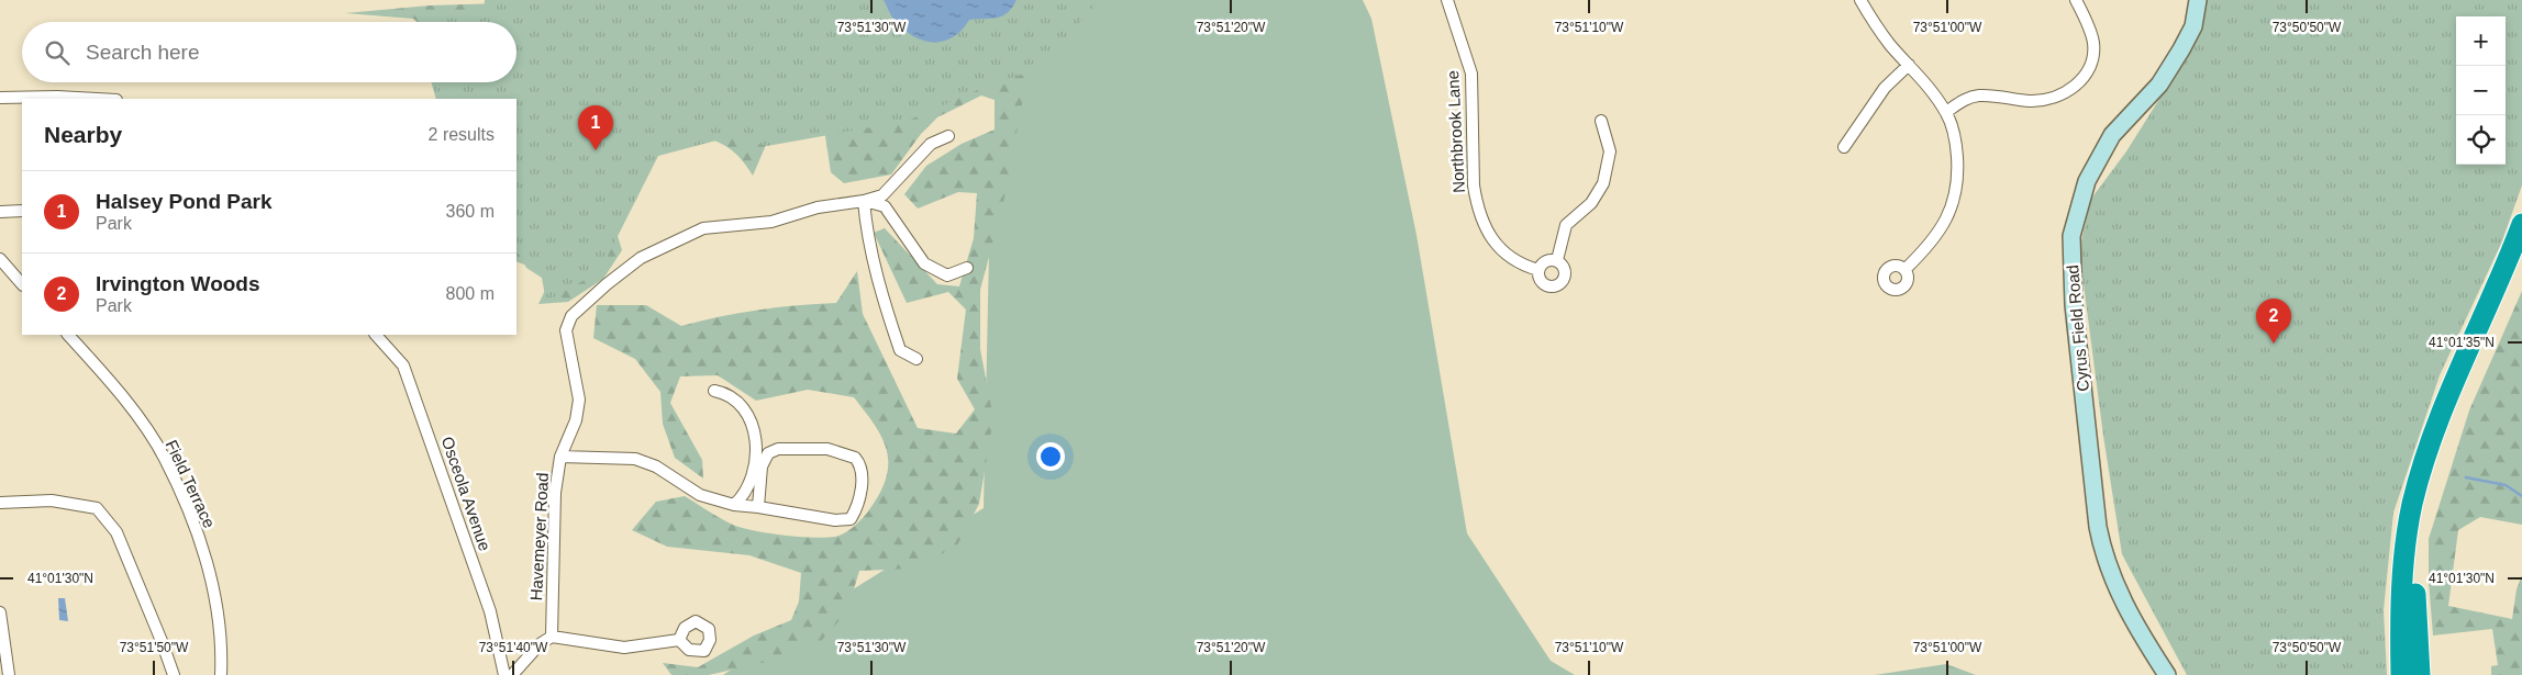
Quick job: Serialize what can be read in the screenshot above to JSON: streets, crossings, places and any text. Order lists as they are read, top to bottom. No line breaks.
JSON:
{"streets":{"street":["Northbrook Lane","Cyrus Field Road","Field Terrace","Osceola Avenue","Havemeyer Road"]},"page":{"map_buttons":["+","−"],"search":"Search here","heading":["Nearby","2 results"],"pins":["1","2"],"list":[{"mark":"1","name":"Halsey Pond Park","note":"Park","value":"360 m"},{"mark":"2","name":"Irvington Woods","note":"Park","value":"800 m"}]},"coordinates":["73°51'30\"W","73°51'20\"W","73°51'10\"W","73°51'00\"W","73°50'50\"W","41°01'35\"N","41°01'30\"N","73°51'50\"W","73°51'40\"W"]}
